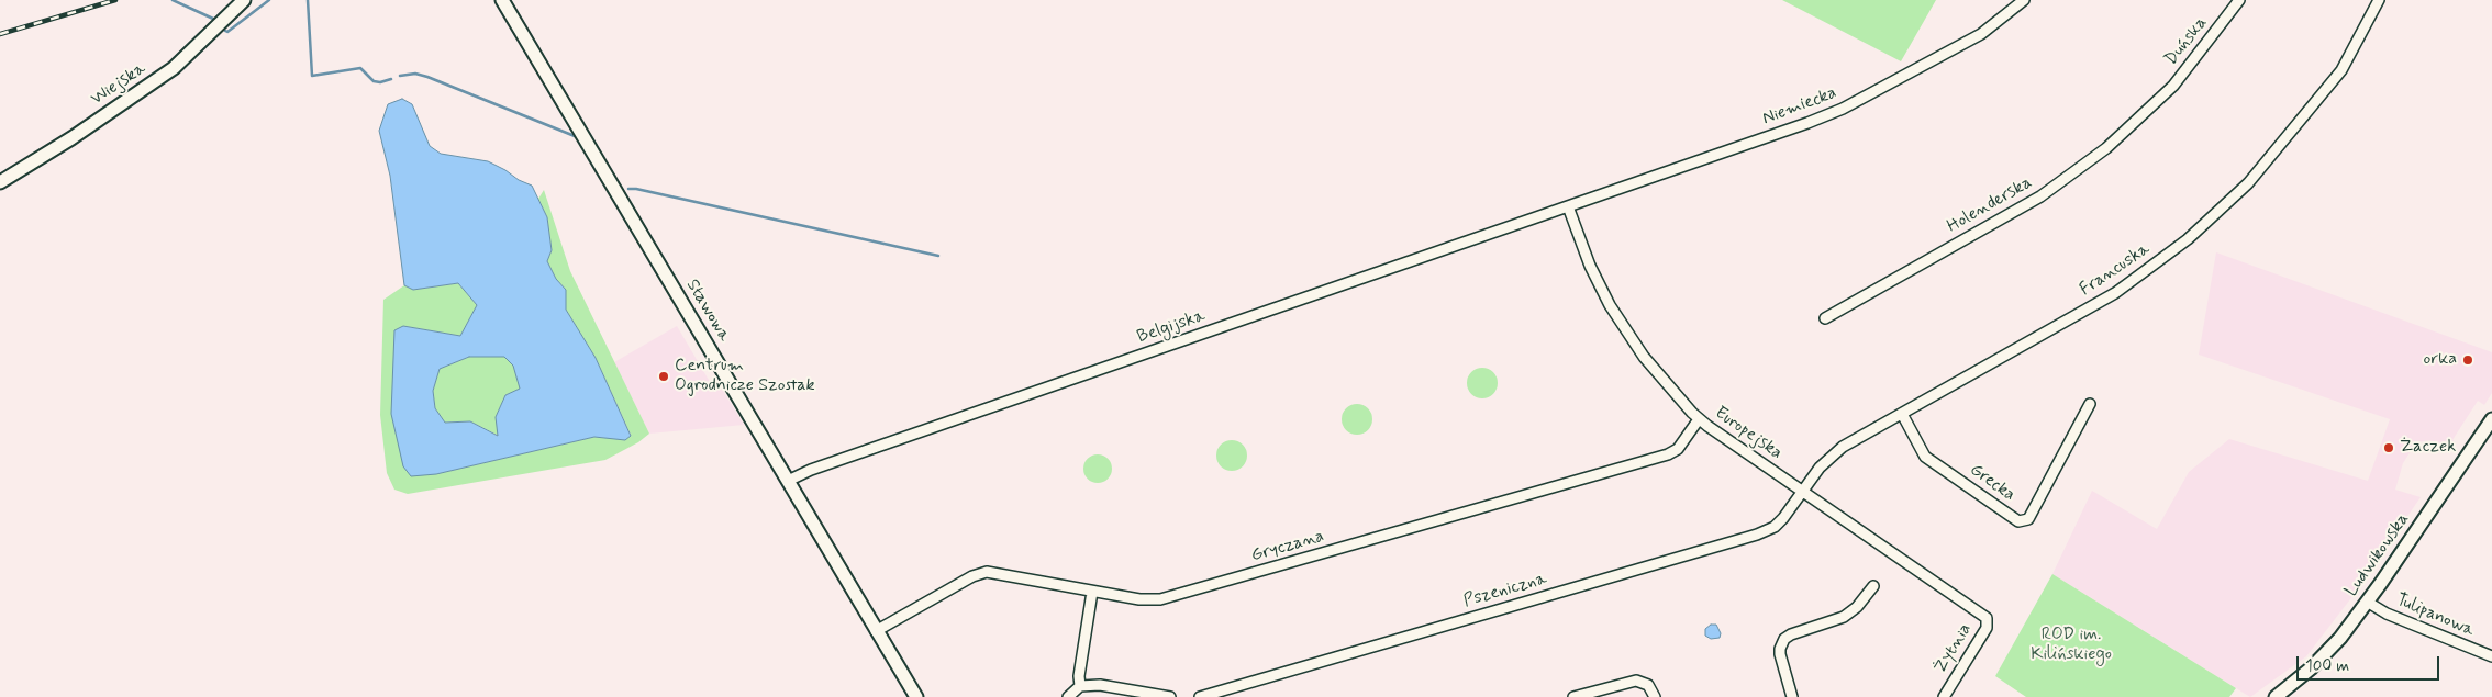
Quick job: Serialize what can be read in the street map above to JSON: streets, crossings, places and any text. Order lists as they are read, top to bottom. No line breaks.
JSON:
{"streets":{"street":["Duńska","Wiejska","Niemiecka","Holenderska","Francuska","Stawowa","Belgijska","Europejska","Grecka","Gryczana","Ludwikowska","Pszeniczna","Tulipanowa","Żytnia"]},"crossings":[["Duńska","Holenderska"],["Niemiecka","Belgijska"],["Niemiecka","Europejska"],["Francuska","Europejska"],["Francuska","Grecka"],["Francuska","Pszeniczna"],["Stawowa","Belgijska"],["Stawowa","Gryczana"],["Belgijska","Europejska"],["Europejska","Gryczana"],["Europejska","Pszeniczna"],["Europejska","Żytnia"],["Ludwikowska","Tulipanowa"]],"parks":["ROD im. Kilińskiego"],"places":["orka","Centrum Ogrodnicze Szostak","Żaczek"],"scale_bar":"100 m"}
